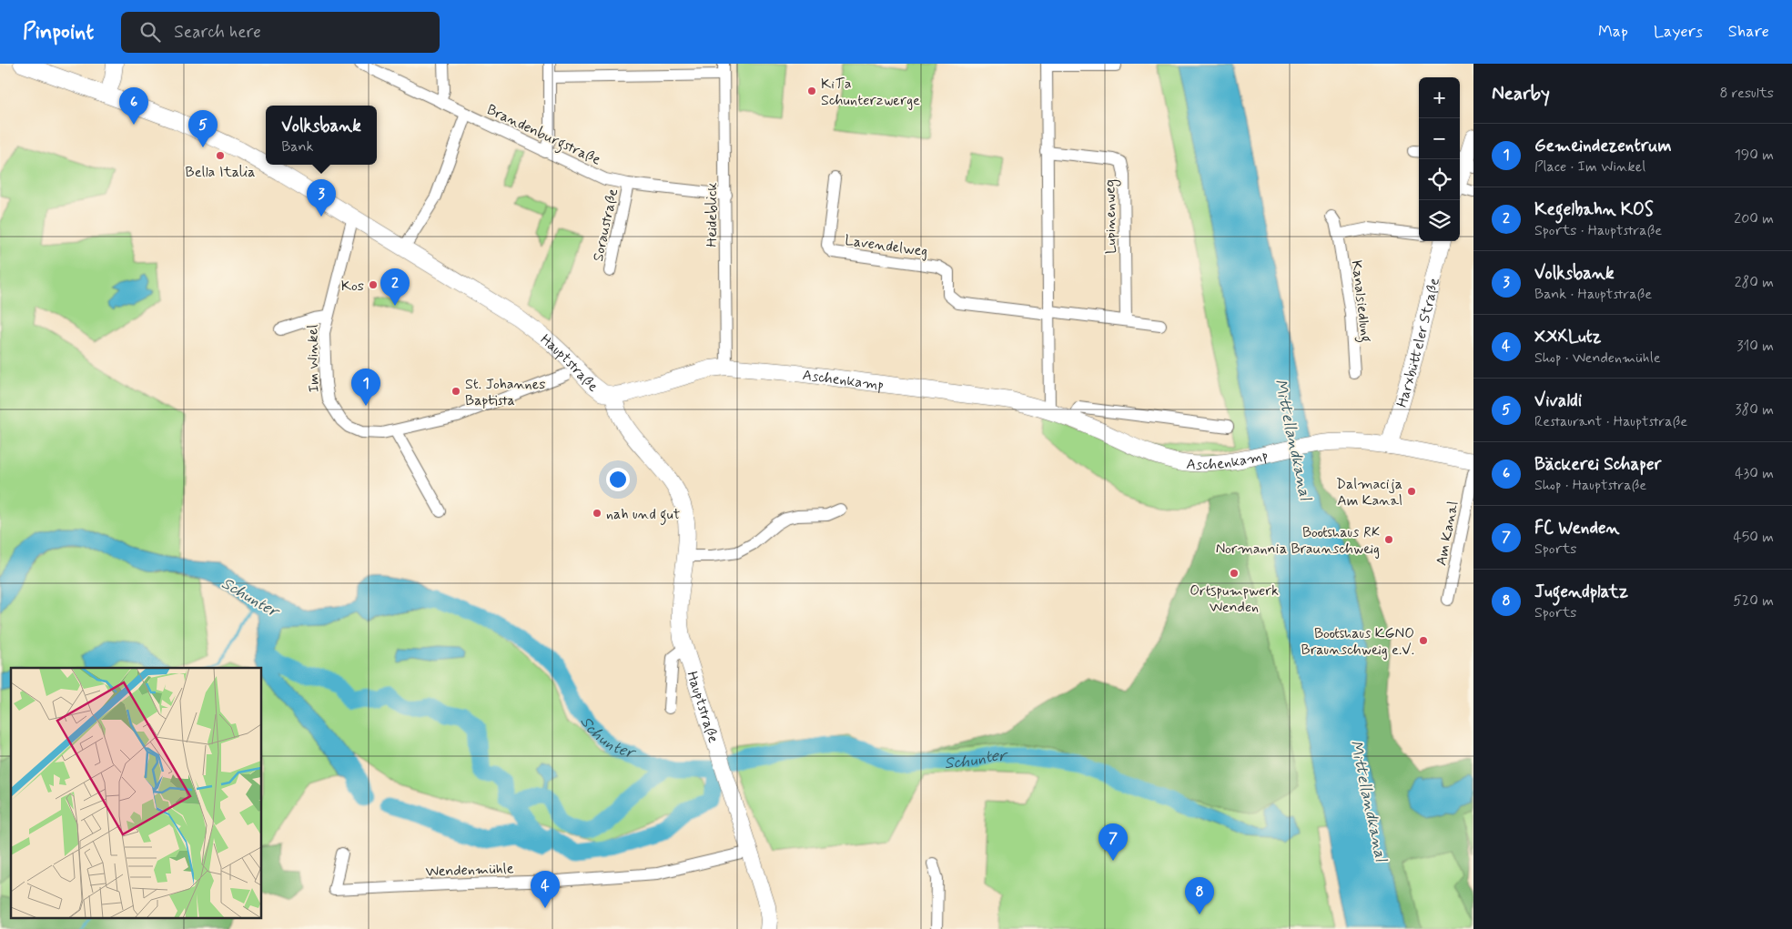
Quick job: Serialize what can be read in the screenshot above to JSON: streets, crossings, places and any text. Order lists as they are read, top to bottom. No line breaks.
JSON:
{"streets":{"main road":["Harxbütteler Straße","Hauptstraße","Aschenkamp"],"street":["Brandenburgstraße","Heideblick","Lupinenweg","Soraustraße","Lavendelweg","Kanalsiedlung","Im Winkel","Am Kanal","Wendenmühle"]},"crossings":[["Brandenburgstraße","Heideblick"],["Brandenburgstraße","Soraustraße"],["Heideblick","Aschenkamp"],["Harxbütteler Straße","Aschenkamp"],["Im Winkel","Hauptstraße"],["Hauptstraße","Aschenkamp"],["Hauptstraße","Wendenmühle"]],"water":["Mittellandkanal","Schunter"],"places":["KiTa Schunterzwerge","Bella Italia","Kos","St. Johannes Baptista","Dalmacija Am Kanal","nah und gut","Bootshaus RK Normannia Braunschweig","Ortspumpwerk Wenden","Bootshaus KGNO Braunschweig e.V."],"page":{"header":"Pinpoint","search":"Search here","nav":["Map","Layers","Share"],"heading":["Nearby","8 results"],"map_buttons":["+","−"],"pins":["6","5","3","2","1","7","4","8"],"popup":["Volksbank","Bank"],"list":[{"mark":"1","name":"Gemeindezentrum","note":"Place · Im Winkel","value":"190 m"},{"mark":"2","name":"Kegelbahn KOS","note":"Sports · Hauptstraße","value":"200 m"},{"mark":"3","name":"Volksbank","note":"Bank · Hauptstraße","value":"280 m"},{"mark":"4","name":"XXXLutz","note":"Shop · Wendenmühle","value":"310 m"},{"mark":"5","name":"Vivaldi","note":"Restaurant · Hauptstraße","value":"380 m"},{"mark":"6","name":"Bäckerei Schaper","note":"Shop · Hauptstraße","value":"430 m"},{"mark":"7","name":"FC Wenden","note":"Sports","value":"450 m"},{"mark":"8","name":"Jugendplatz","note":"Sports","value":"520 m"}]}}
